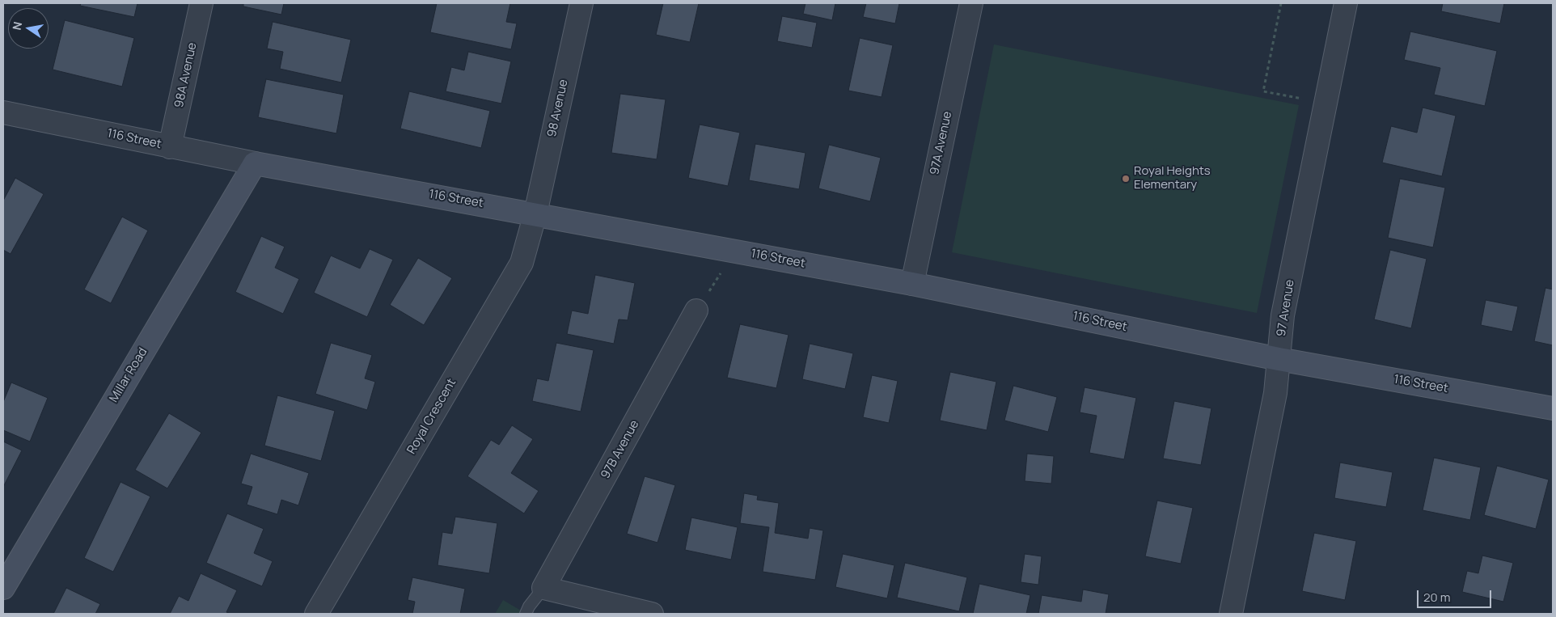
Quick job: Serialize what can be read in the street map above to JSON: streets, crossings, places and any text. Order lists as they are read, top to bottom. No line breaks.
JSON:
{"streets":{"street":["98A Avenue","98 Avenue","116 Street","97A Avenue","97 Avenue","Millar Road","Royal Crescent","97B Avenue"]},"crossings":[["98A Avenue","116 Street"],["98 Avenue","116 Street"],["98 Avenue","Royal Crescent"],["116 Street","97A Avenue"],["116 Street","97 Avenue"],["116 Street","Millar Road"],["116 Street","Royal Crescent"]],"places":["Royal Heights Elementary"],"scale_bar":"20 m","north":"left"}
